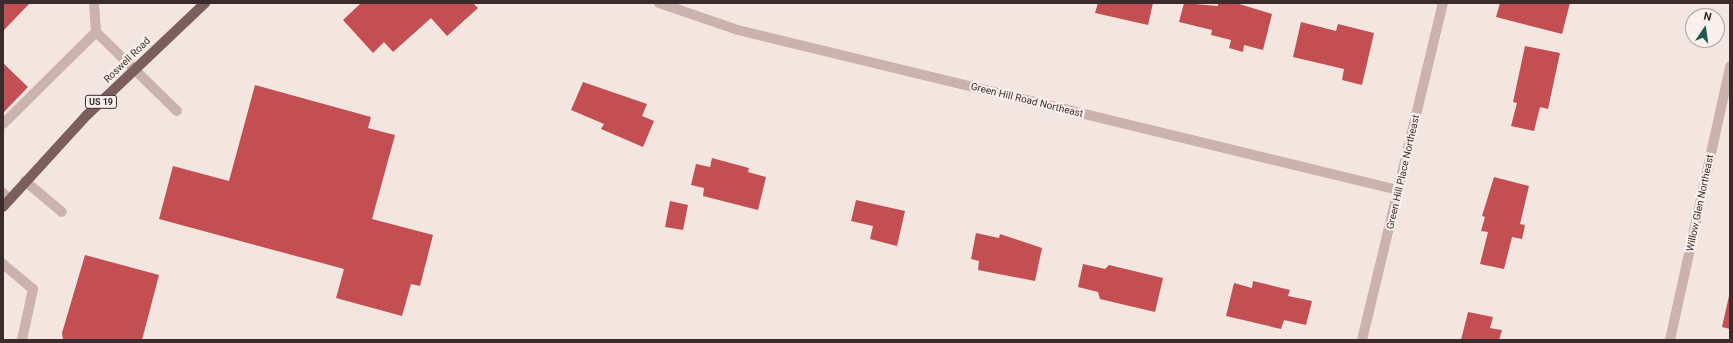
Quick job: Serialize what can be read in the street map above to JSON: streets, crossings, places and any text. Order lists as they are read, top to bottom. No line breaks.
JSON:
{"streets":{"main road":["Roswell Road","US 19"],"street":["Green Hill Road Northeast","Green Hill Place Northeast","Willow Glen Northeast"]},"crossings":[["Green Hill Road Northeast","Green Hill Place Northeast"]],"north":"top"}
